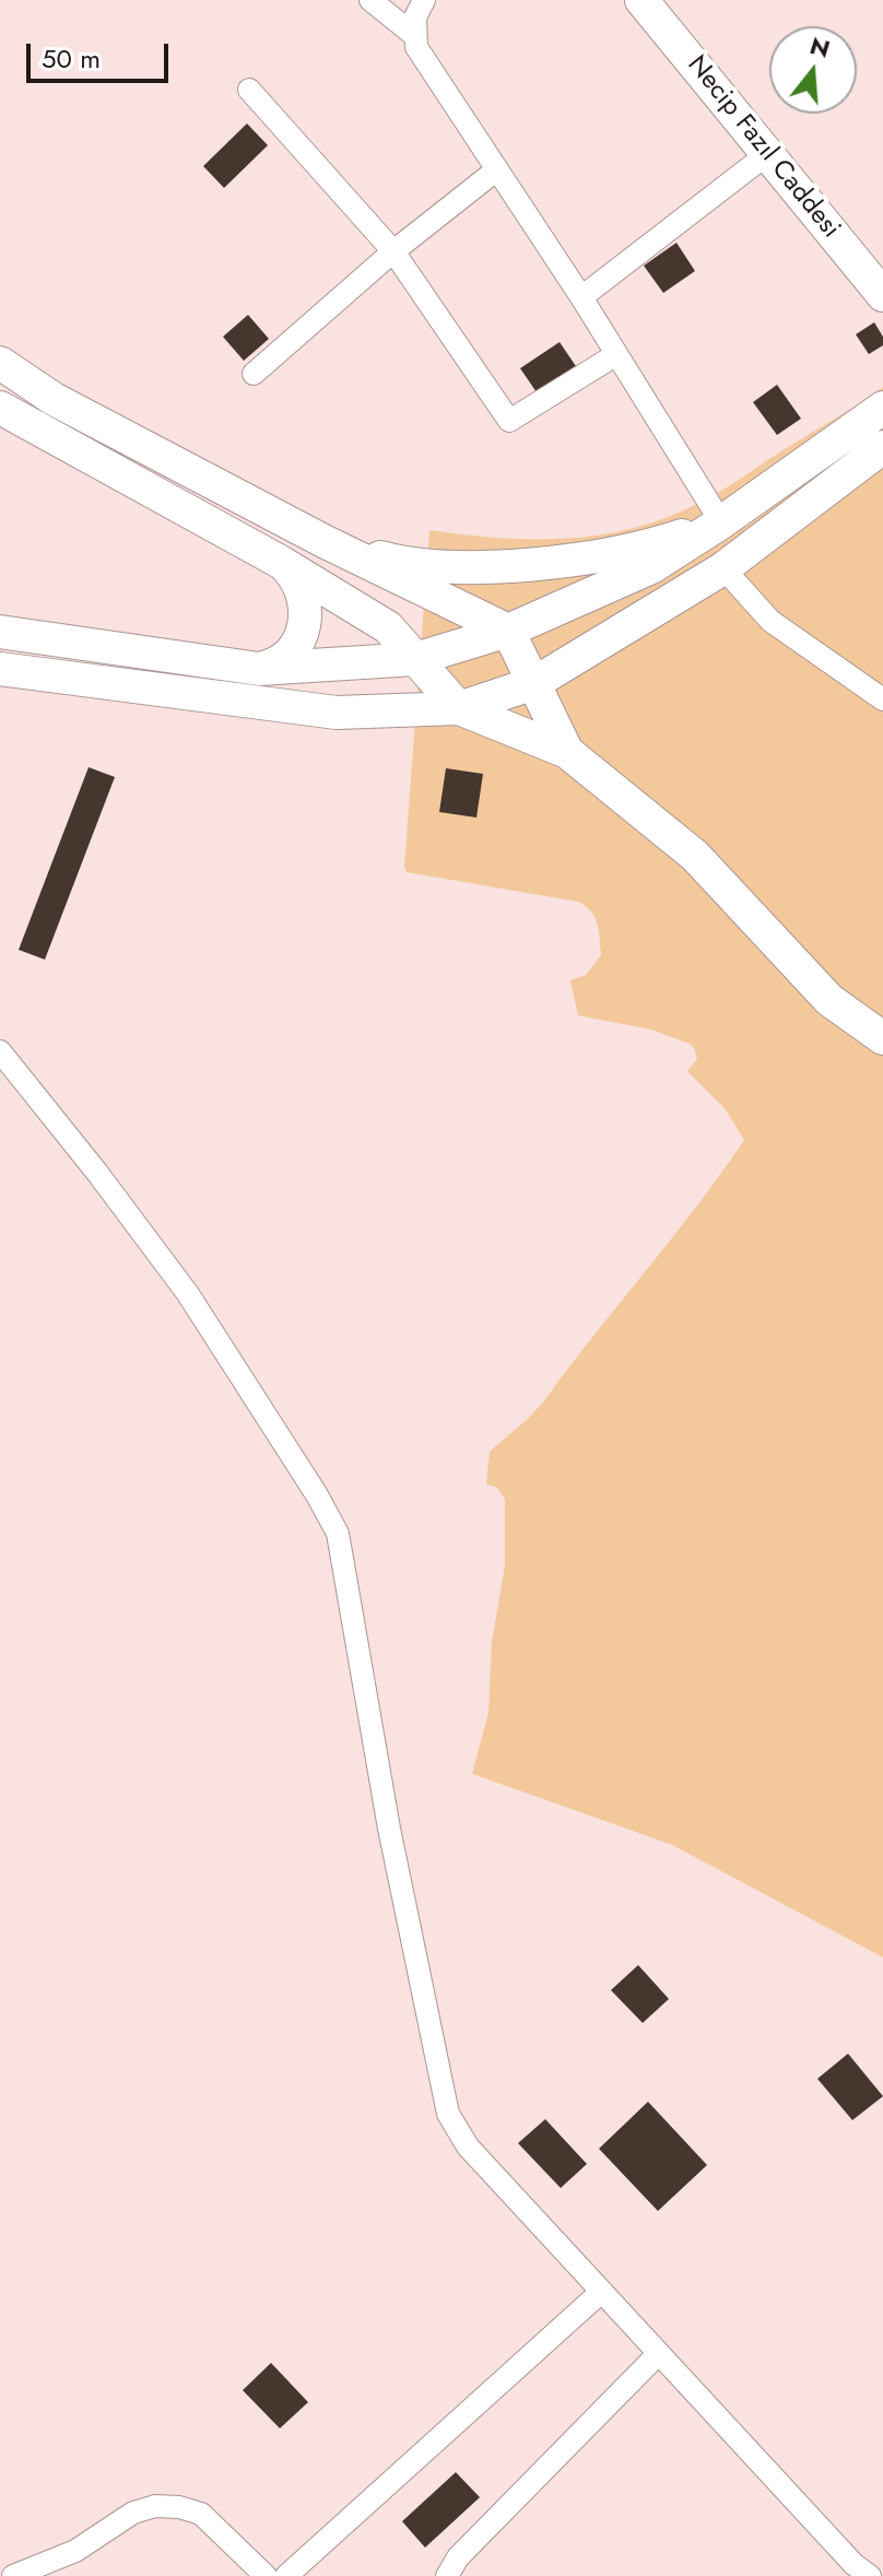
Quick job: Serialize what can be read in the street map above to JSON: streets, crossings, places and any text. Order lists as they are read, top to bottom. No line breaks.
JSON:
{"streets":{"street":["Necip Fazıl Caddesi"]},"scale_bar":"50 m","north":"top"}
